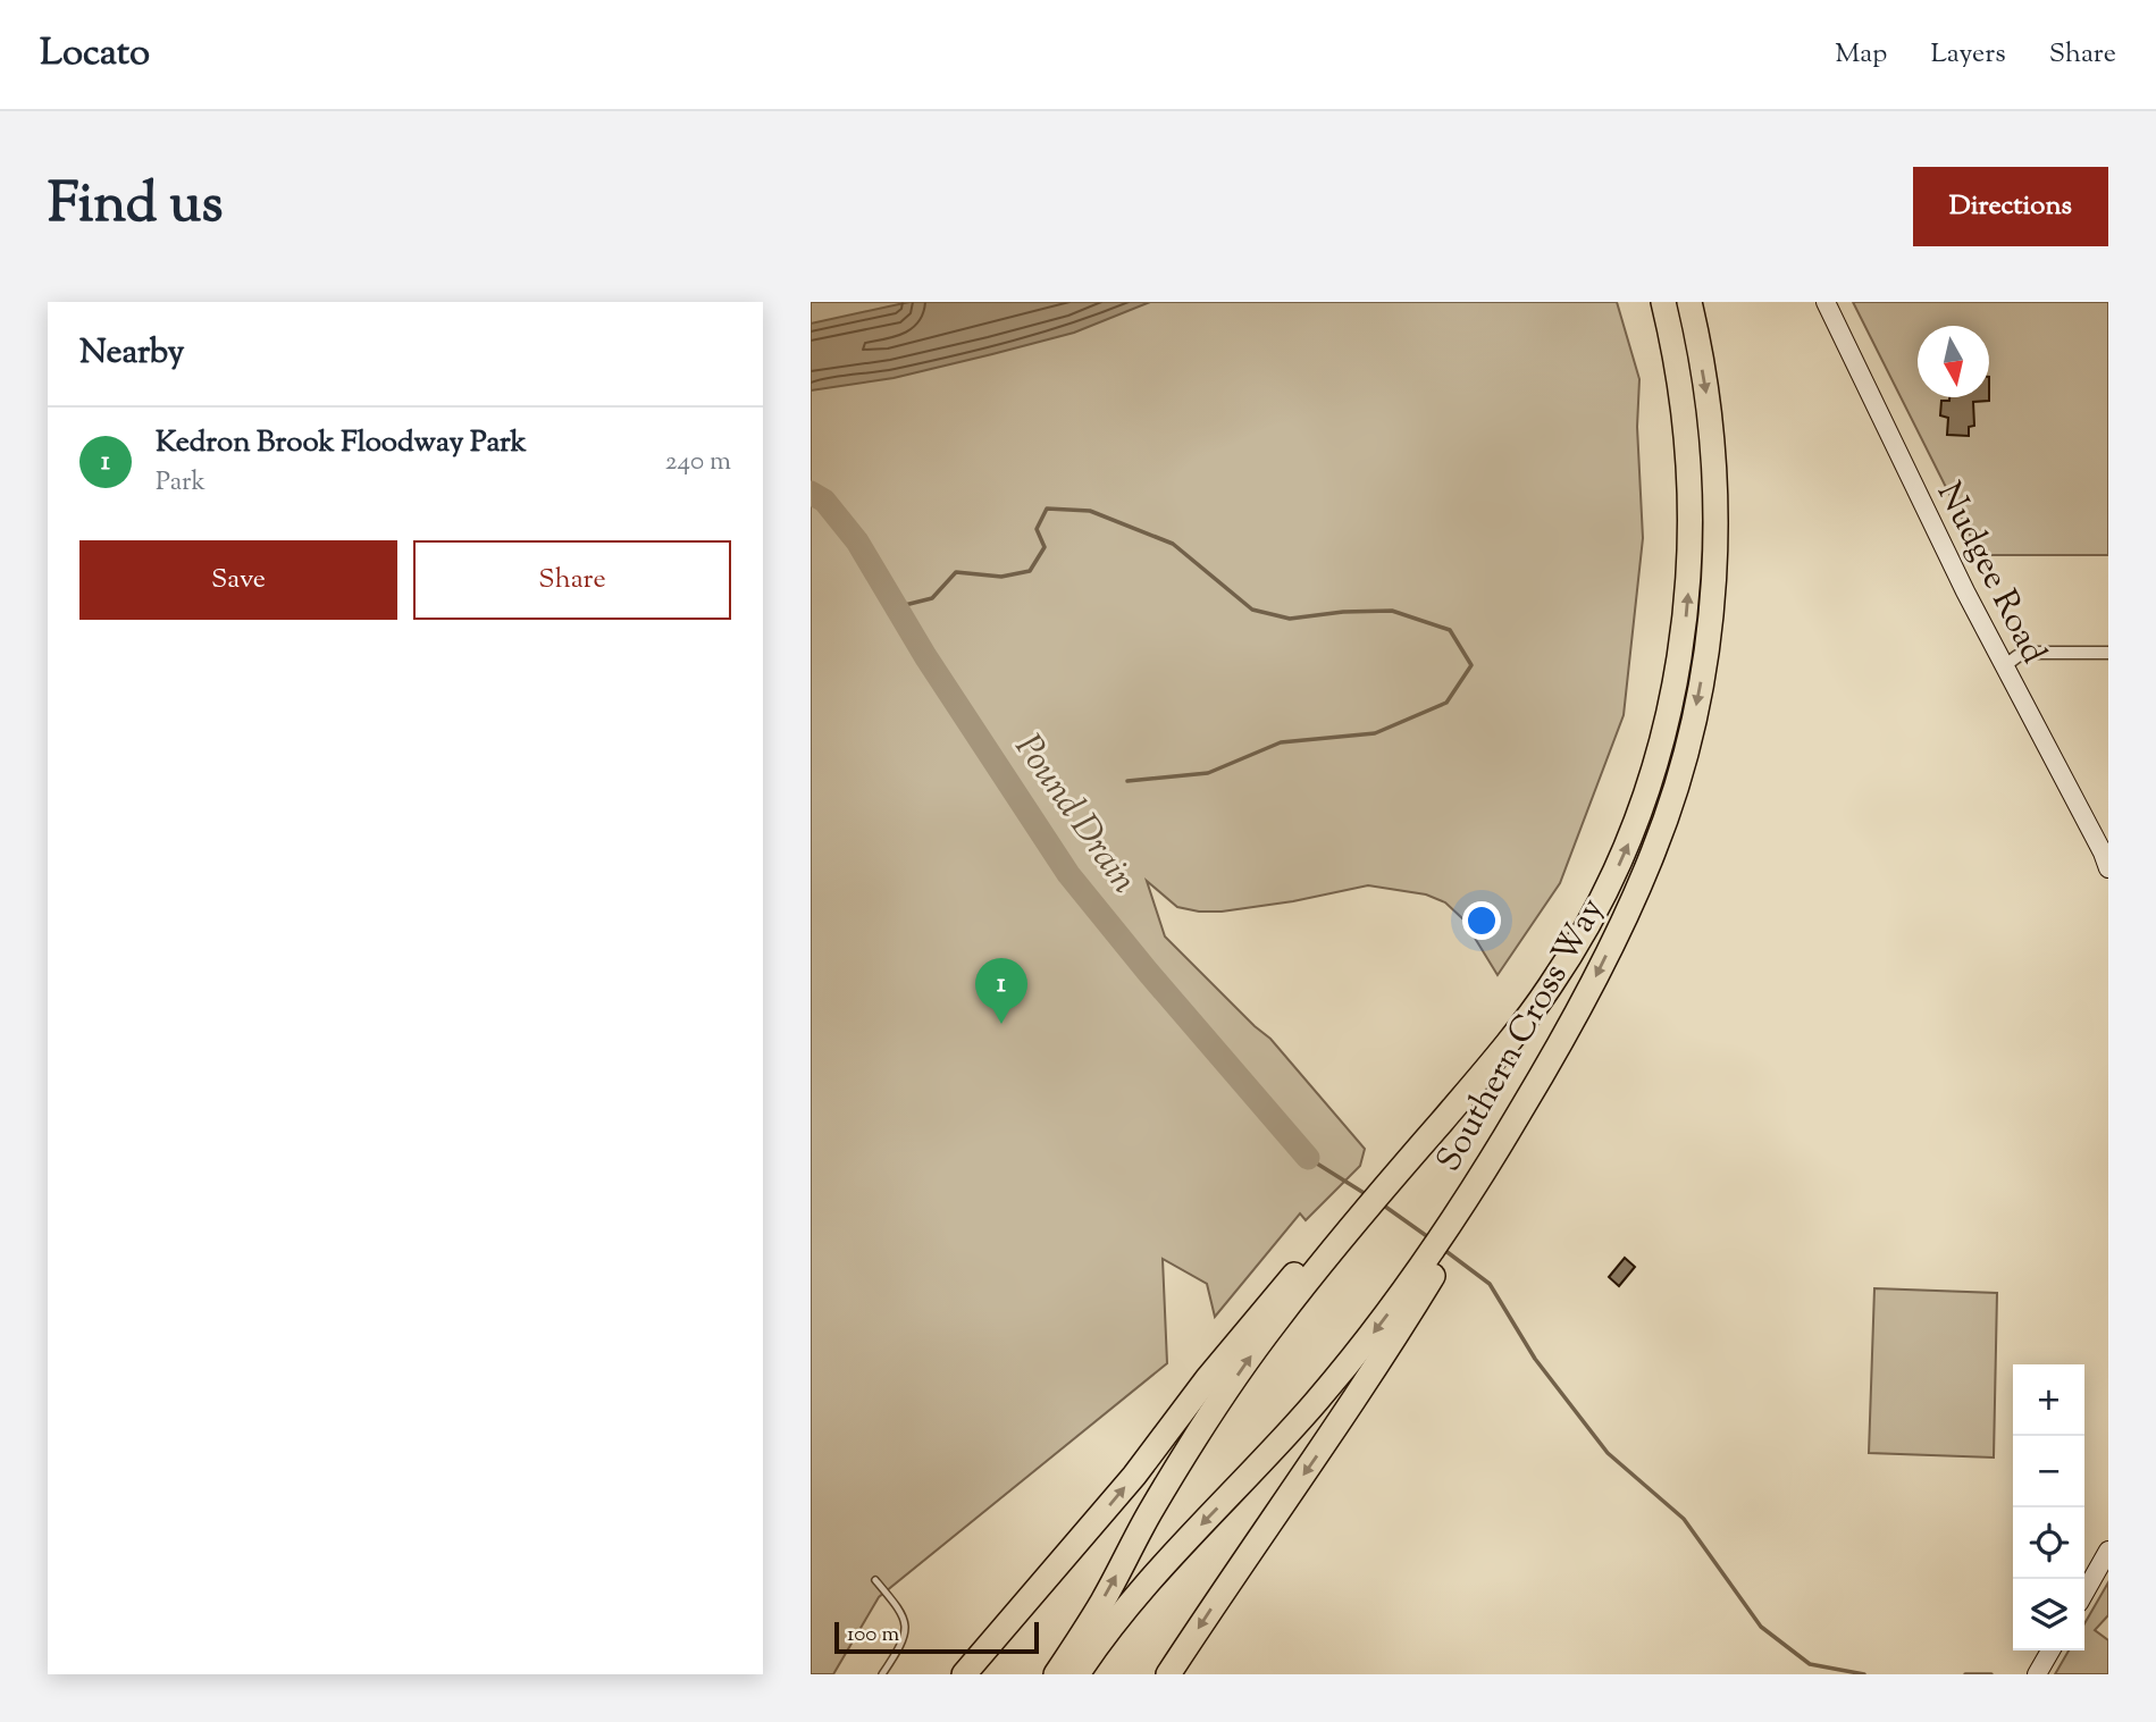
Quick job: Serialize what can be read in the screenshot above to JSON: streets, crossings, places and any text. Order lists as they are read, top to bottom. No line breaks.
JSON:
{"streets":{"highway":["Southern Cross Way"],"main road":["Nudgee Road"]},"water":["Pound Drain"],"scale_bar":"100 m","north":"bottom","page":{"header":"Locato","nav":["Map","Layers","Share"],"title":"Find us","buttons":["Directions",["Save","Share"]],"heading":"Nearby","list":[{"mark":"1","name":"Kedron Brook Floodway Park","note":"Park","value":"240 m"}],"pins":"1","map_buttons":["+","−"],"scale":"100 m"}}
